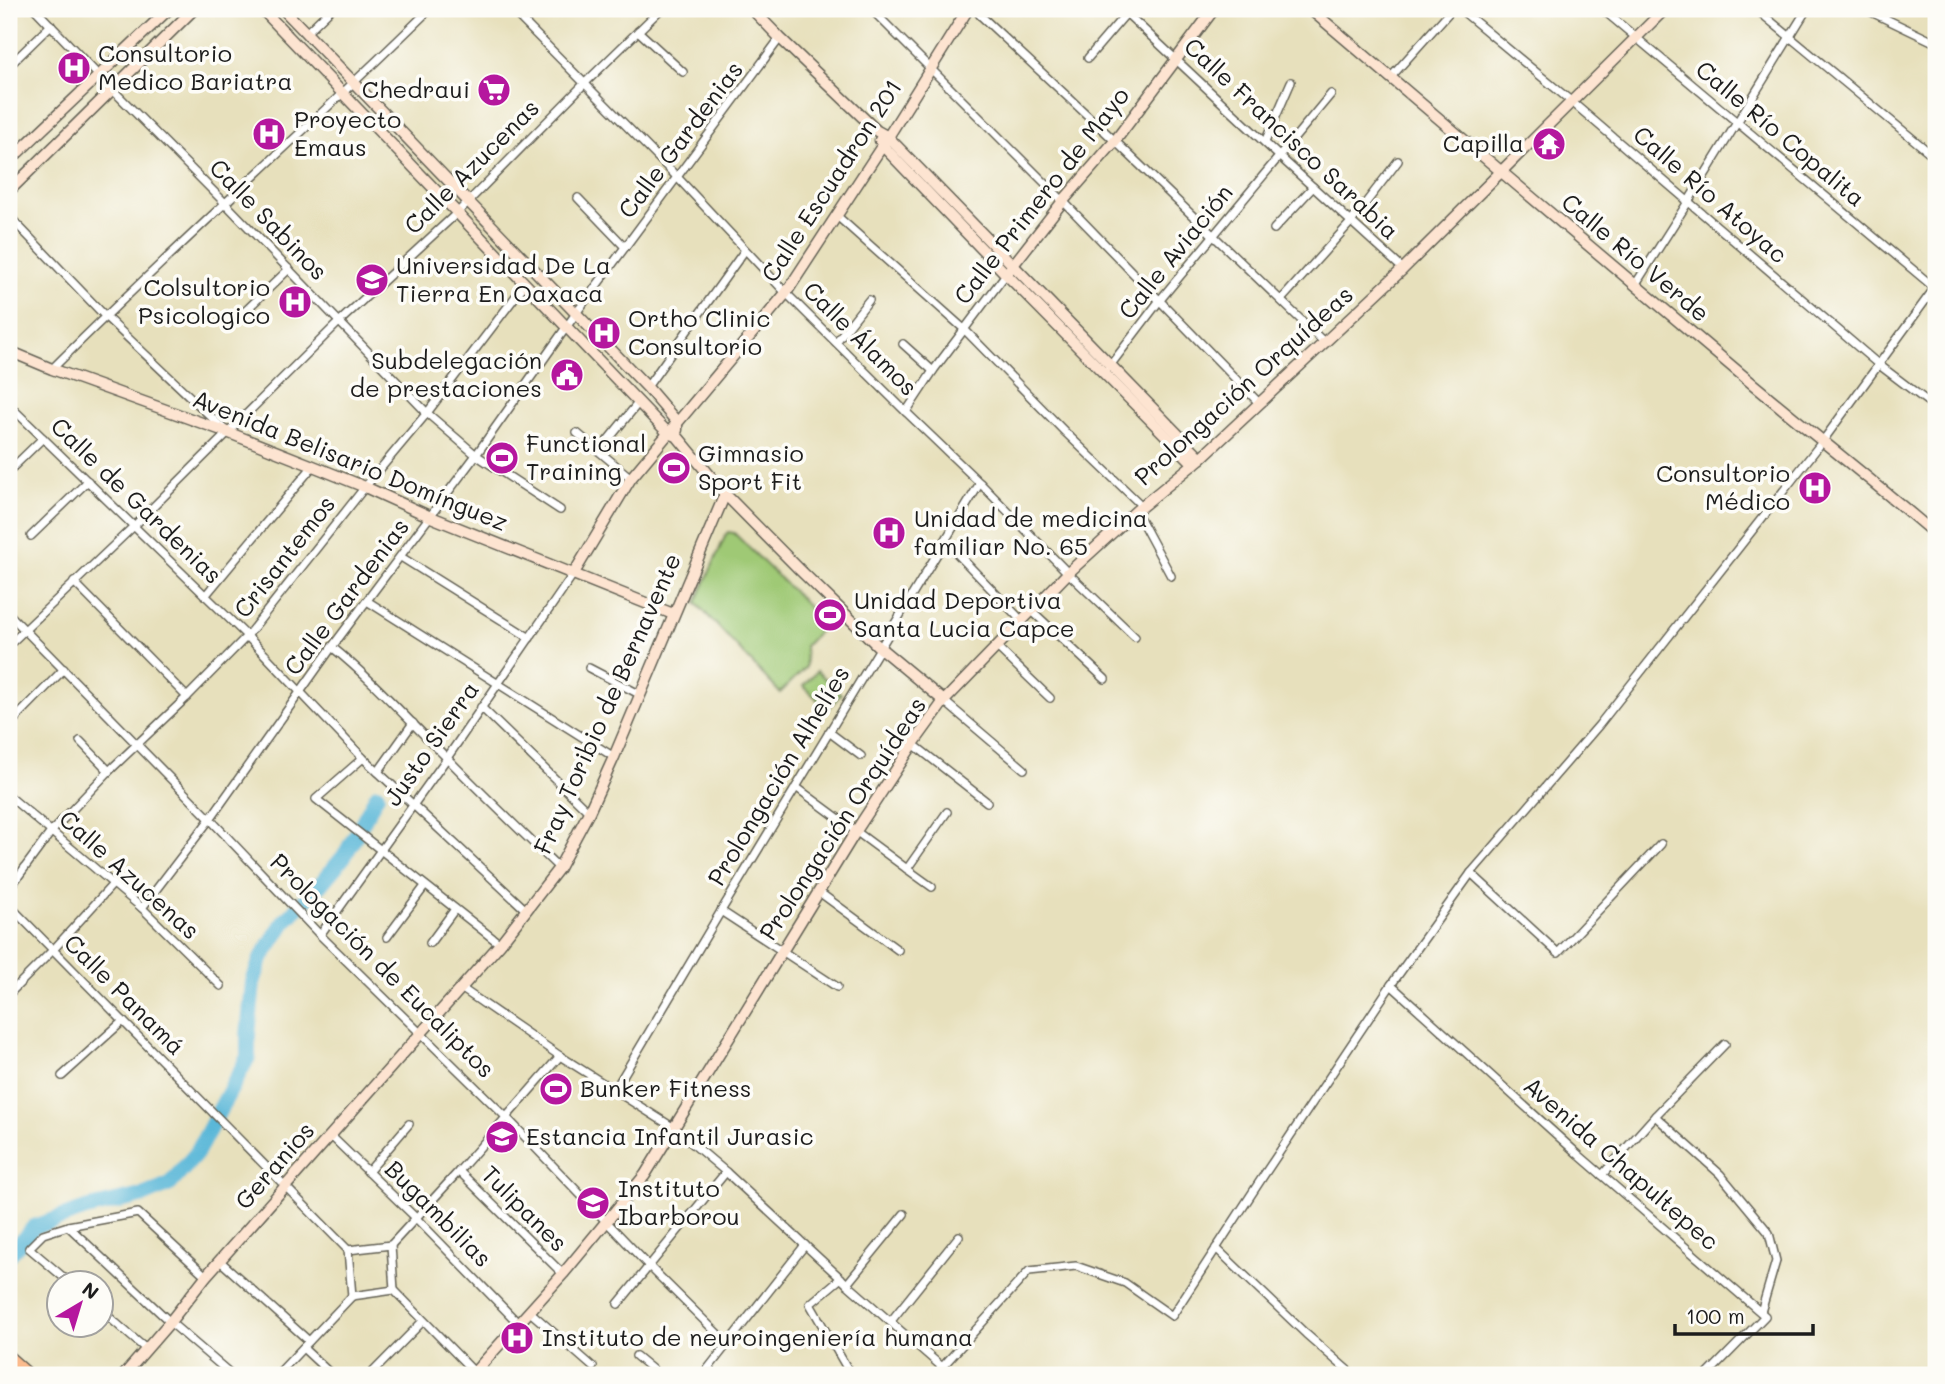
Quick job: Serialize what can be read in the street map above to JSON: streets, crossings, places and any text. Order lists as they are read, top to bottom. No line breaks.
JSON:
{"streets":{"street":["Calle Río Copalita","Calle Francisco Sarabia","Calle Gardenias","Calle Azucenas","Calle Escuadron 201","Calle Río Atoyac","Calle Primero de Mayo","Calle Sabinos","Calle Aviación","Calle Río Verde","Calle Álamos","Prolongación Orquídeas","Avenida Belisario Domínguez","Calle de Gardenias","Crisantemos","Fray Toribio de Bernavente","Justo Sierra","Prolongación Alhelíes","Prologación de Eucaliptos","Calle Panamá","Avenida Chapultepec","Geranios","Tulipanes","Bugambilias"]},"crossings":[["Calle Río Copalita","Prolongación Orquídeas"],["Calle Francisco Sarabia","Calle Primero de Mayo"],["Calle Francisco Sarabia","Calle Aviación"],["Calle Francisco Sarabia","Prolongación Orquídeas"],["Calle Gardenias","Calle Azucenas"],["Calle Gardenias","Calle Sabinos"],["Calle Gardenias","Calle Álamos"],["Calle Gardenias","Avenida Belisario Domínguez"],["Calle Gardenias","Calle de Gardenias"],["Calle Gardenias","Prologación de Eucaliptos"],["Calle Azucenas","Calle Sabinos"],["Calle Azucenas","Calle Álamos"],["Calle Azucenas","Avenida Belisario Domínguez"],["Calle Azucenas","Calle de Gardenias"],["Calle Azucenas","Crisantemos"],["Calle Azucenas","Prologación de Eucaliptos"],["Calle Escuadron 201","Calle Álamos"],["Calle Río Atoyac","Prolongación Orquídeas"],["Calle Primero de Mayo","Calle Álamos"],["Calle Sabinos","Crisantemos"],["Calle Río Verde","Prolongación Orquídeas"],["Calle Álamos","Prolongación Orquídeas"],["Calle Álamos","Prolongación Alhelíes"],["Prolongación Orquídeas","Prologación de Eucaliptos"],["Prolongación Orquídeas","Tulipanes"],["Prolongación Orquídeas","Bugambilias"],["Avenida Belisario Domínguez","Crisantemos"],["Avenida Belisario Domínguez","Fray Toribio de Bernavente"],["Avenida Belisario Domínguez","Justo Sierra"],["Calle de Gardenias","Crisantemos"],["Calle de Gardenias","Fray Toribio de Bernavente"],["Calle de Gardenias","Justo Sierra"],["Crisantemos","Prologación de Eucaliptos"],["Fray Toribio de Bernavente","Geranios"],["Justo Sierra","Prologación de Eucaliptos"],["Prologación de Eucaliptos","Geranios"],["Calle Panamá","Geranios"],["Geranios","Bugambilias"]],"places":{"hospital":["Consultorio Medico Bariatra","Proyecto Emaus","Colsultorio Psicologico","Ortho Clinic Consultorio","Consultorio Médico","Unidad de medicina familiar No. 65","Instituto de neuroingeniería humana"],"supermarket":["Chedraui"],"temple":["Capilla"],"school or university":["Universidad De La Tierra En Oaxaca","Estancia Infantil Jurasic","Instituto Ibarborou"],"public building":["Subdelegación de prestaciones"],"sports":["Functional Training","Gimnasio Sport Fit","Unidad Deportiva Santa Lucia Capce","Bunker Fitness"]},"scale_bar":"100 m","north":"top right"}
